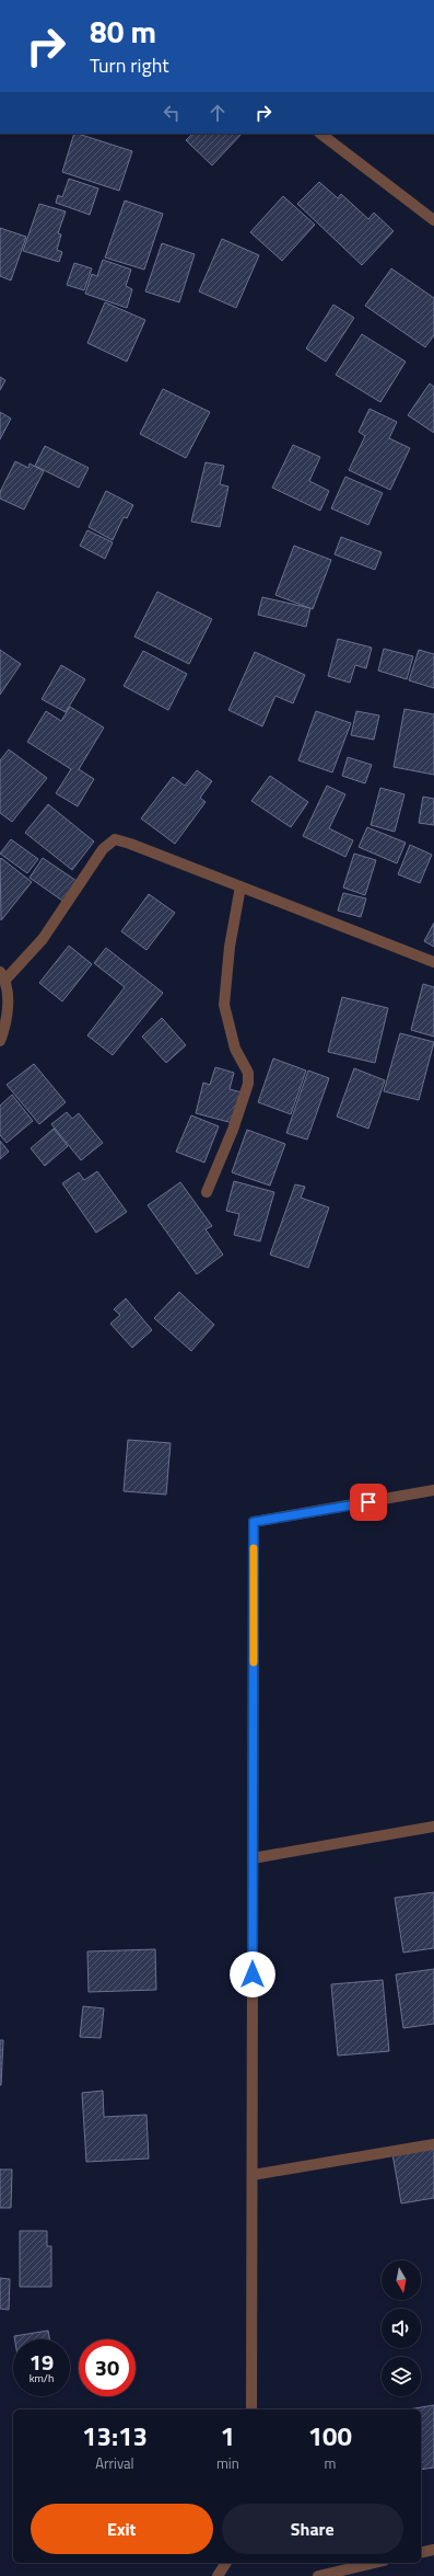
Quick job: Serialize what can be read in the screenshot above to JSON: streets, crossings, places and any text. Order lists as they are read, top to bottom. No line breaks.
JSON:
{"north":"bottom","page":{"turn":["80 m","Turn right"],"speed":"19 km/h","limit":"30","eta":["13:13","Arrival","1","min","100","m"],"buttons":["Exit","Share"]}}
